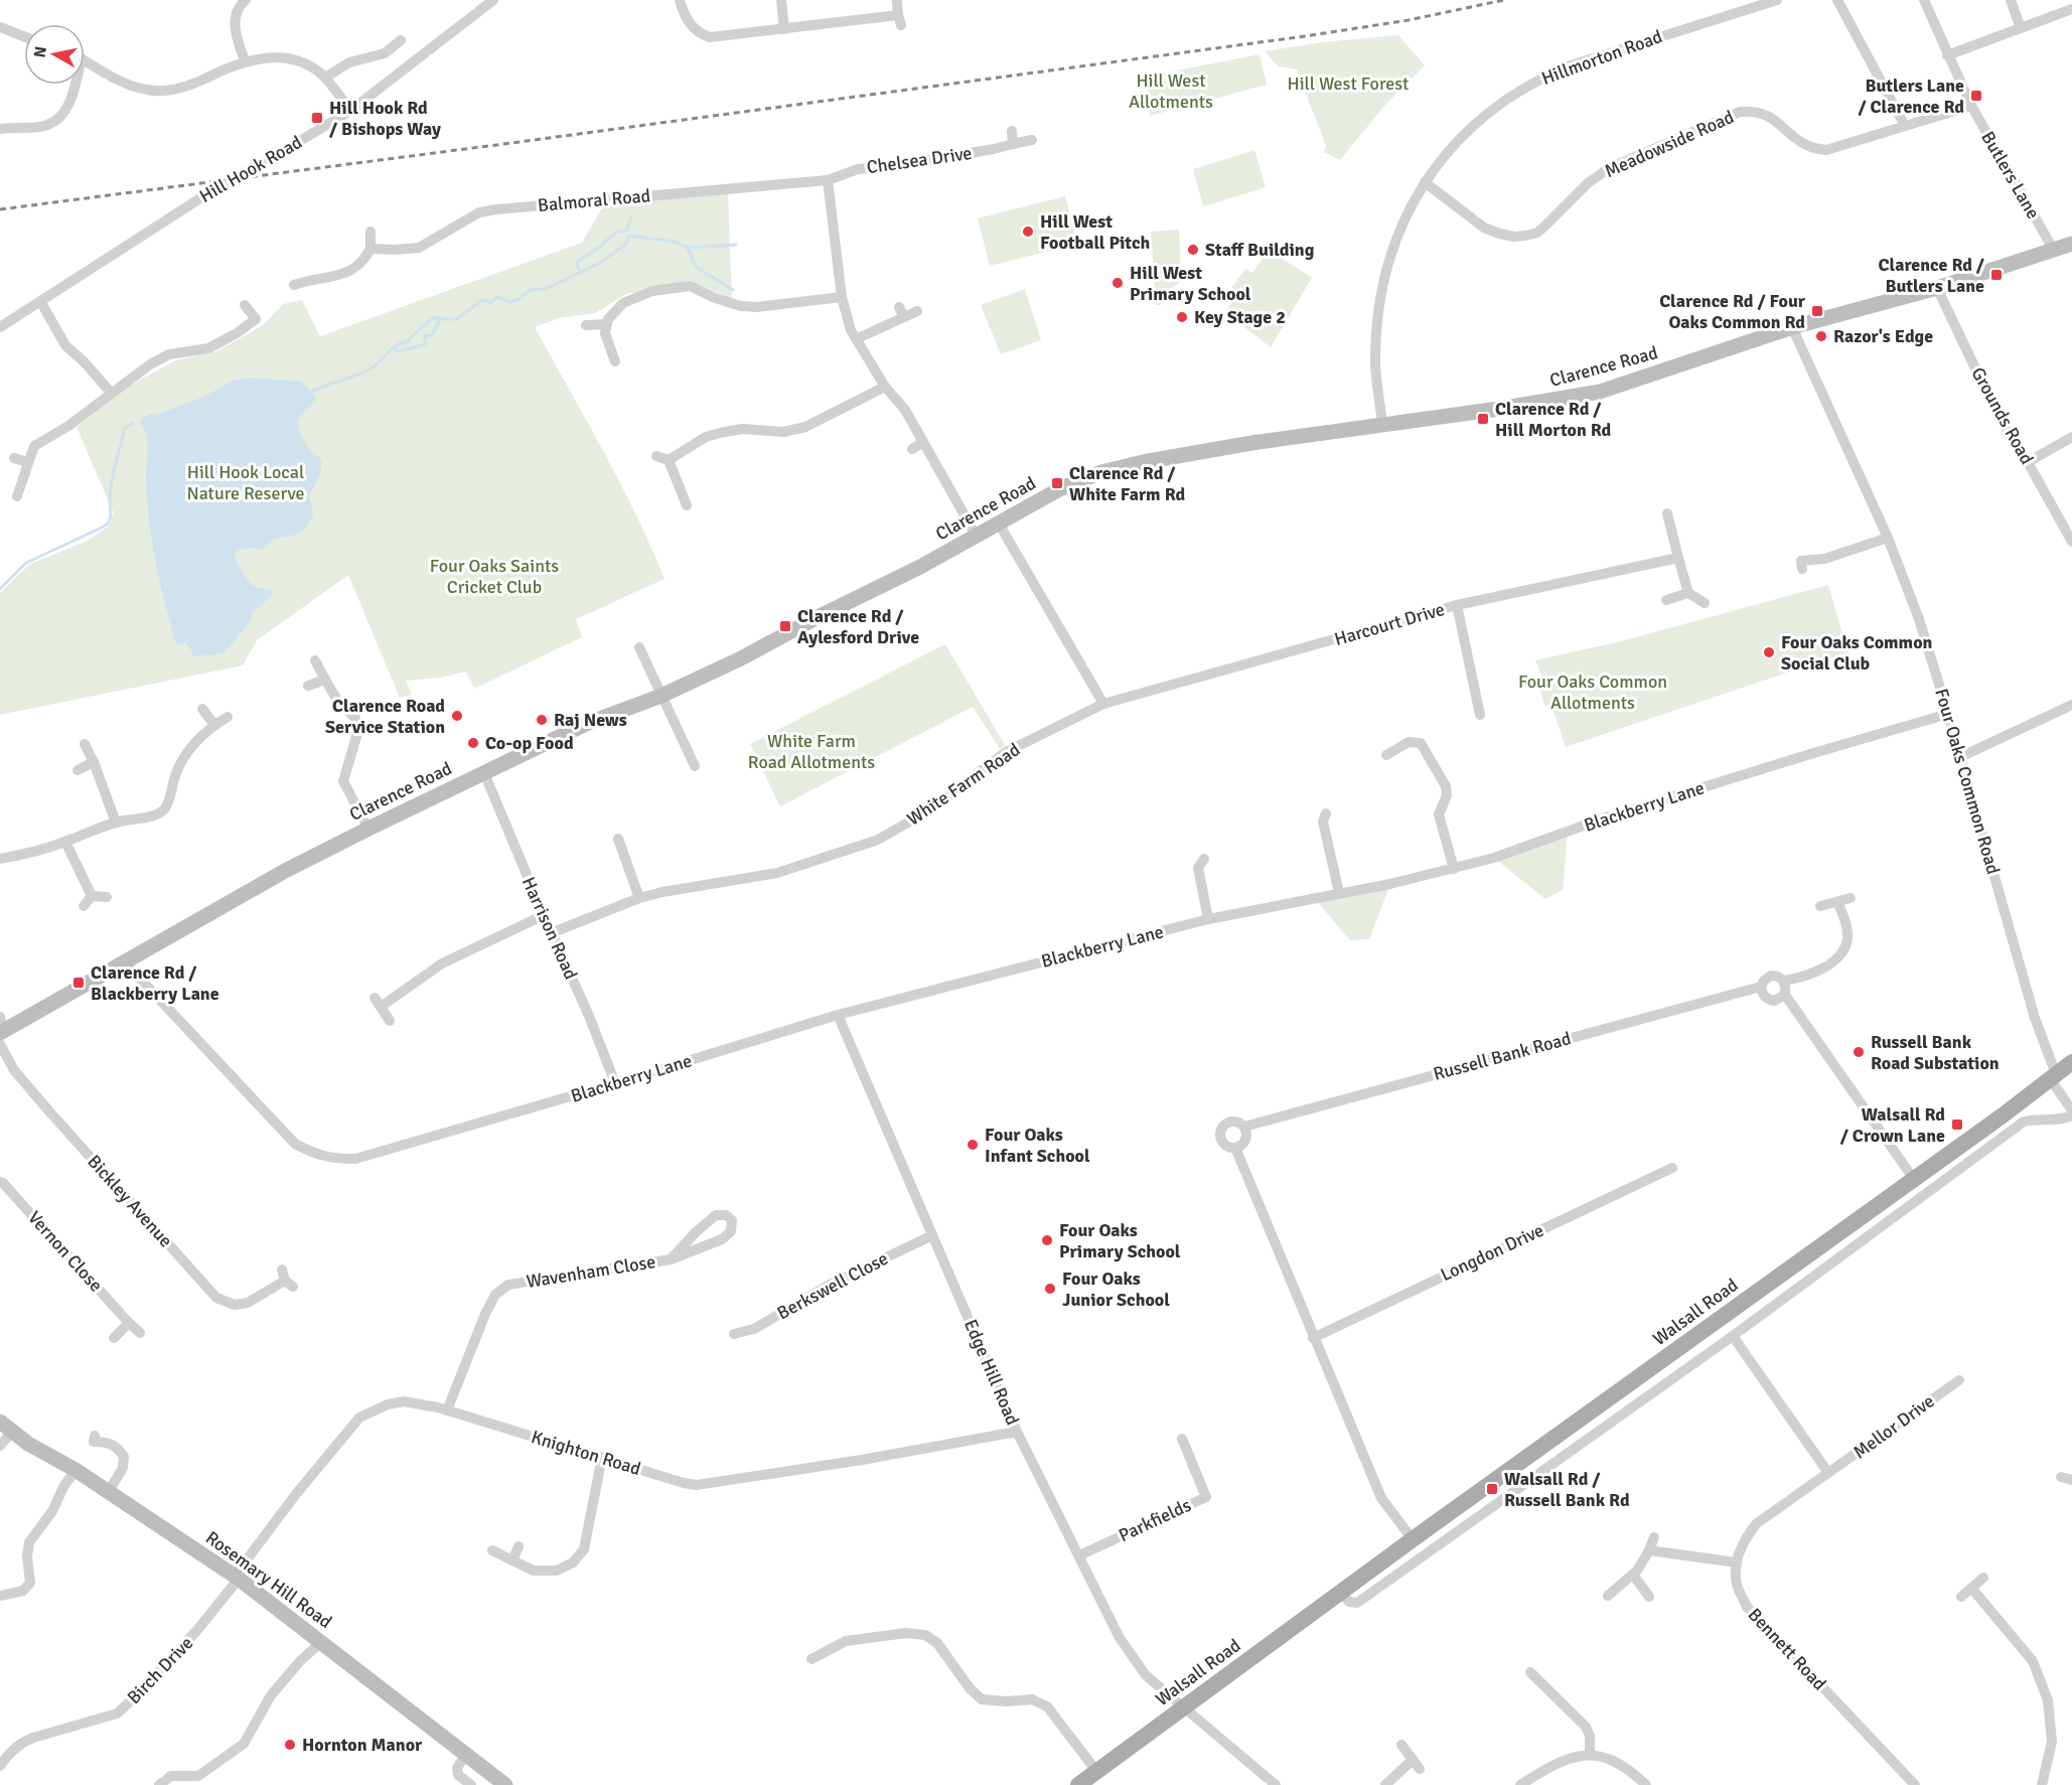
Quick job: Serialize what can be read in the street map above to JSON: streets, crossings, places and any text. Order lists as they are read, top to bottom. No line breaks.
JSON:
{"streets":{"main road":["Walsall Road"],"street":["Hillmorton Road","Meadowside Road","Chelsea Drive","Hill Hook Road","Butlers Lane","Balmoral Road","Clarence Road","Grounds Road","Harcourt Drive","Four Oaks Common Road","White Farm Road","Blackberry Lane","Harrison Road","Russell Bank Road","Bickley Avenue","Vernon Close","Longdon Drive","Wavenham Close","Berkswell Close","Edge Hill Road","Mellor Drive","Knighton Road","Parkfields","Rosemary Hill Road","Bennett Road","Birch Drive"]},"crossings":[["Hillmorton Road","Meadowside Road"],["Hillmorton Road","Clarence Road"],["Meadowside Road","Butlers Lane"],["Chelsea Drive","Balmoral Road"],["Butlers Lane","Clarence Road"],["Clarence Road","Grounds Road"],["Clarence Road","Four Oaks Common Road"],["Clarence Road","Blackberry Lane"],["Clarence Road","Harrison Road"],["Clarence Road","Bickley Avenue"],["Harcourt Drive","White Farm Road"],["Four Oaks Common Road","Blackberry Lane"],["Four Oaks Common Road","Walsall Road"],["White Farm Road","Harrison Road"],["Blackberry Lane","Harrison Road"],["Blackberry Lane","Edge Hill Road"],["Russell Bank Road","Longdon Drive"],["Russell Bank Road","Walsall Road"],["Wavenham Close","Knighton Road"],["Berkswell Close","Edge Hill Road"],["Walsall Road","Edge Hill Road"],["Edge Hill Road","Knighton Road"],["Edge Hill Road","Parkfields"],["Mellor Drive","Bennett Road"],["Knighton Road","Rosemary Hill Road"],["Knighton Road","Birch Drive"],["Rosemary Hill Road","Birch Drive"]],"parks":["Hill West Allotments","Hill West Forest","Hill Hook Local Nature Reserve","Four Oaks Saints Cricket Club","Four Oaks Common Allotments","White Farm Road Allotments"],"places":{"transit":["Butlers Lane / Clarence Rd","Hill Hook Rd / Bishops Way","Clarence Rd / Butlers Lane","Clarence Rd / Four Oaks Common Rd","Clarence Rd / Hill Morton Rd","Clarence Rd / White Farm Rd","Clarence Rd / Aylesford Drive","Clarence Rd / Blackberry Lane","Walsall Rd / Crown Lane","Walsall Rd / Russell Bank Rd"],"other":["Hill West Football Pitch","Staff Building","Hill West Primary School","Key Stage 2","Razor's Edge","Four Oaks Common Social Club","Clarence Road Service Station","Raj News","Co-op Food","Russell Bank Road Substation","Four Oaks Infant School","Four Oaks Primary School","Four Oaks Junior School","Hornton Manor"]},"north":"left"}
